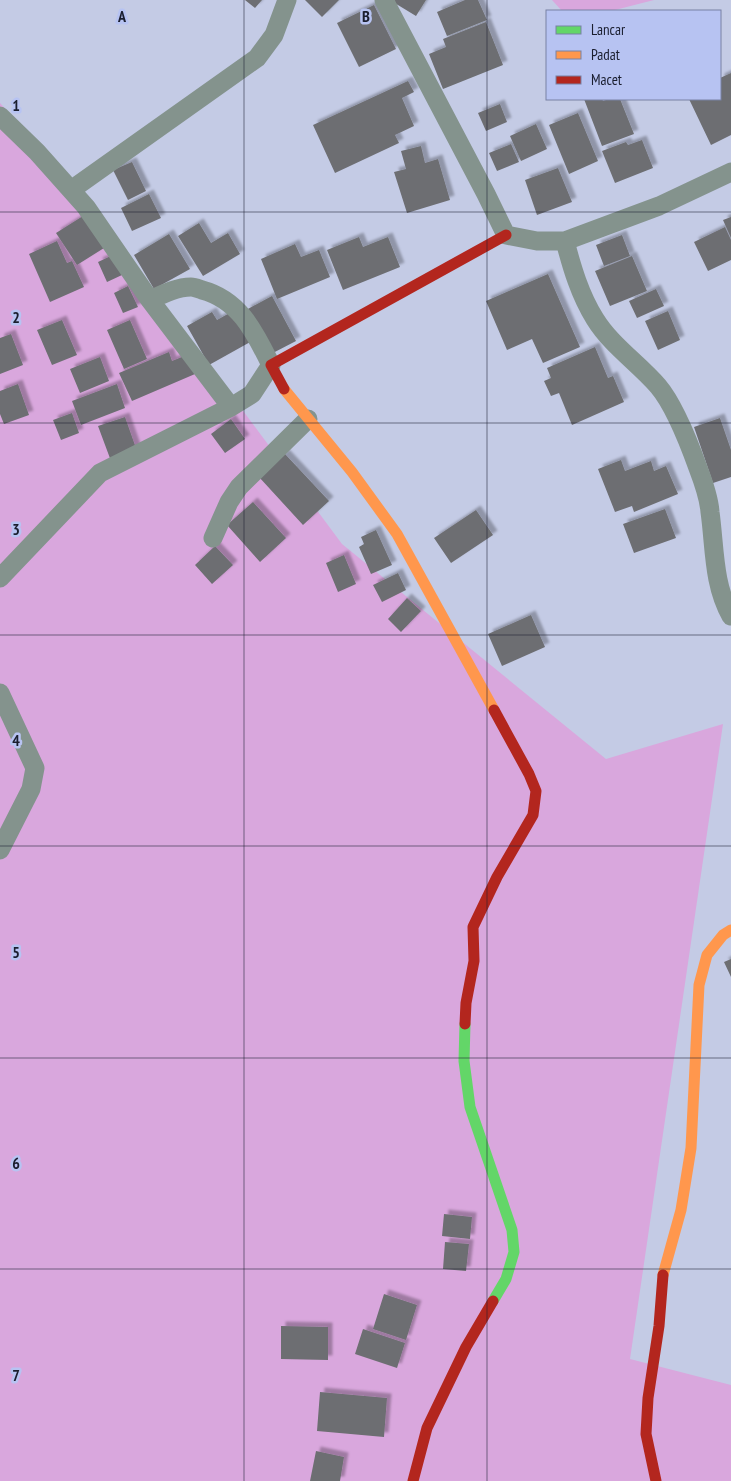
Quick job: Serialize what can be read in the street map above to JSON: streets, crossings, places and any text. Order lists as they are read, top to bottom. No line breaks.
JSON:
{"legend":["Lancar","Padat","Macet"],"grid":{"columns":["A","B"],"rows":["1","2","3","4","5","6","7"]}}
